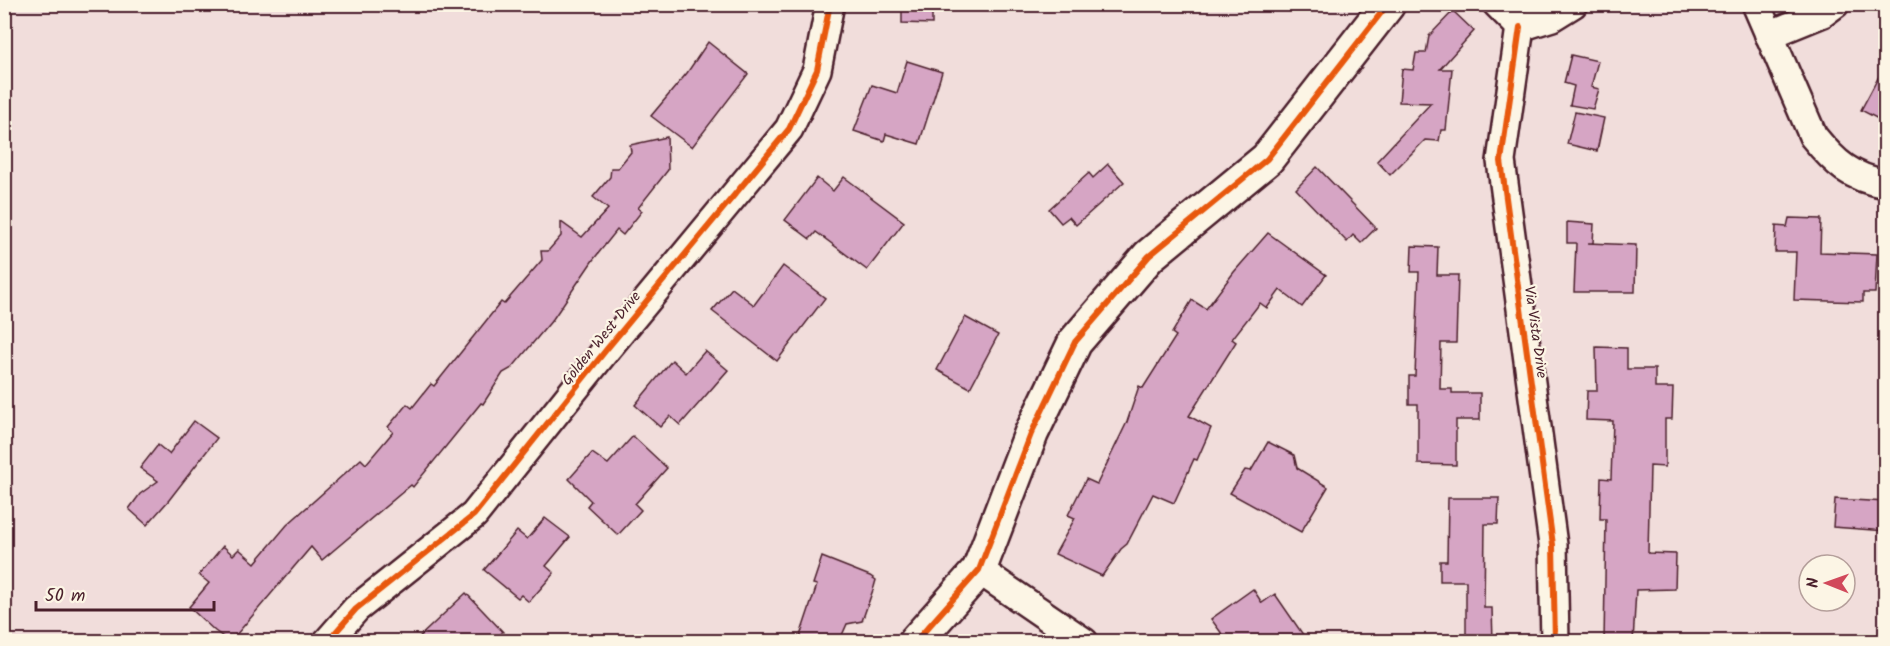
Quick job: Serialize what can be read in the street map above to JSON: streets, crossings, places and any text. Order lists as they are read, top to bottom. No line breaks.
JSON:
{"streets":{"street":["Via Vista Drive","Golden West Drive"]},"scale_bar":"50 m","north":"left"}
